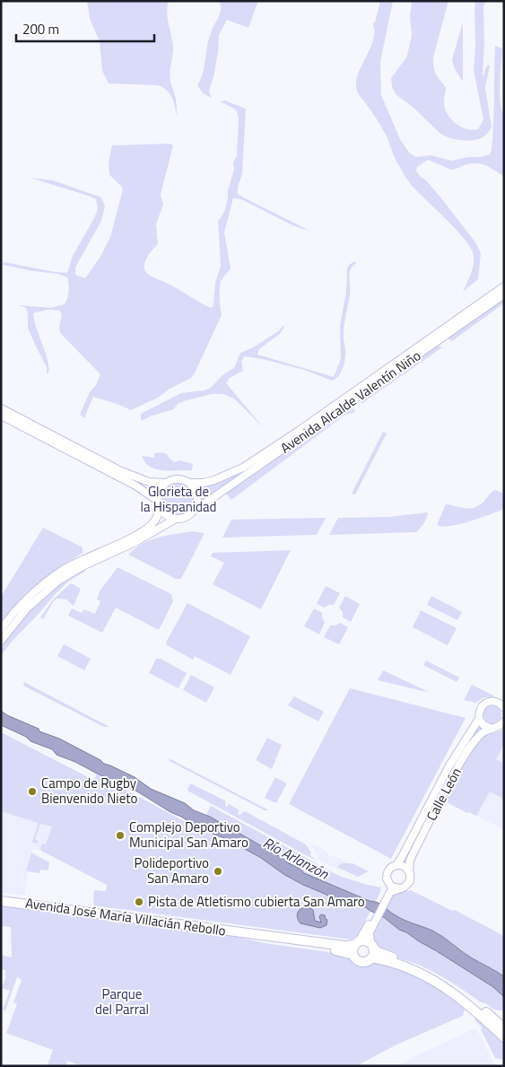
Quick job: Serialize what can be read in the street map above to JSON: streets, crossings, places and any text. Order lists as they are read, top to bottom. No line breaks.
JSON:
{"streets":{"highway":["Avenida José María Villacián Rebollo"],"main road":["Avenida Alcalde Valentín Niño","Calle León"]},"water":["Río Arlanzón"],"parks":["Glorieta de la Hispanidad","Parque del Parral"],"places":["Campo de Rugby Bienvenido Nieto","Complejo Deportivo Municipal San Amaro","Polideportivo San Amaro","Pista de Atletismo cubierta San Amaro"],"scale_bar":"200 m"}
